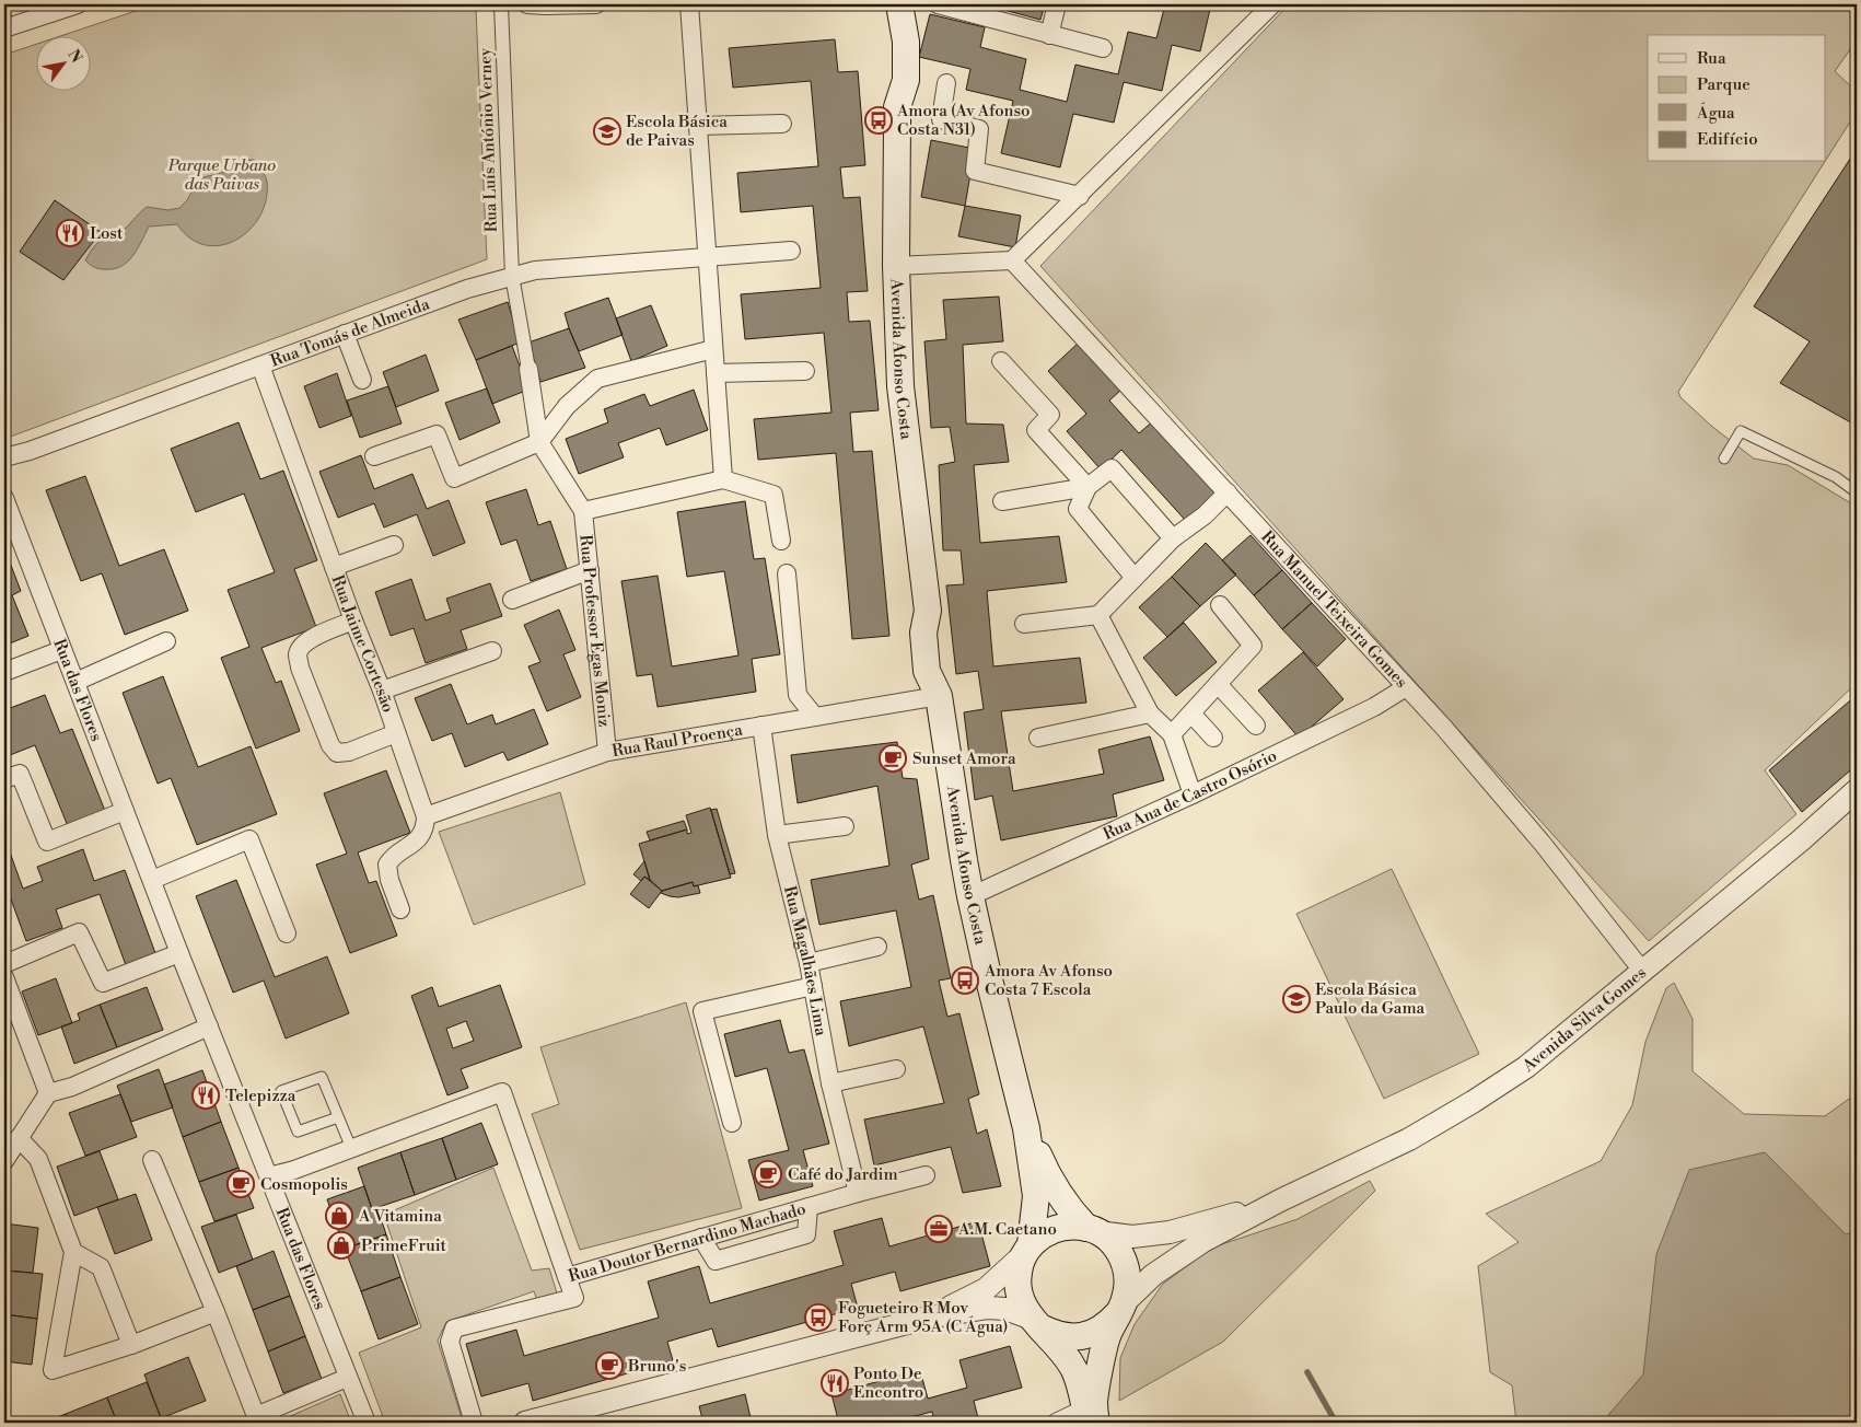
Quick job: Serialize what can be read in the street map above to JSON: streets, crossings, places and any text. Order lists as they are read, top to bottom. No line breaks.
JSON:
{"streets":{"main road":["Avenida Afonso Costa"],"street":["Rua Luís António Verney","Rua Tomás de Almeida","Rua Manuel Teixeira Gomes","Rua Professor Egas Moniz","Rua Jaime Cortesão","Rua das Flores","Rua Raul Proença","Rua Ana de Castro Osório","Rua Magalhães Lima","Avenida Silva Gomes","Rua Doutor Bernardino Machado"]},"crossings":[["Rua Luís António Verney","Rua Tomás de Almeida"],["Rua Tomás de Almeida","Rua Jaime Cortesão"],["Avenida Afonso Costa","Rua Raul Proença"],["Avenida Afonso Costa","Rua Ana de Castro Osório"],["Rua Manuel Teixeira Gomes","Rua Ana de Castro Osório"],["Rua Manuel Teixeira Gomes","Avenida Silva Gomes"],["Rua Professor Egas Moniz","Rua Raul Proença"],["Rua Jaime Cortesão","Rua Raul Proença"],["Rua das Flores","Rua Doutor Bernardino Machado"],["Rua Raul Proença","Rua Magalhães Lima"],["Rua Magalhães Lima","Rua Doutor Bernardino Machado"]],"parks":["Parque Urbano das Paivas"],"places":{"bus stop":["Amora (Av Afonso Costa N31)","Amora Av Afonso Costa 7 Escola","Fogueteiro R Mov Forç Arm 95A (C Água)"],"school or university":["Escola Básica de Paivas","Escola Básica Paulo da Gama"],"restaurant":["Lost","Telepizza","Ponto De Encontro"],"cafe":["Sunset Amora","Café do Jardim","Cosmopolis","Bruno's"],"shop":["A Vitamina","PrimeFruit"],"office":["A.M. Caetano"]},"legend":["Rua","Parque","Água","Edifício"],"north":"top right"}
